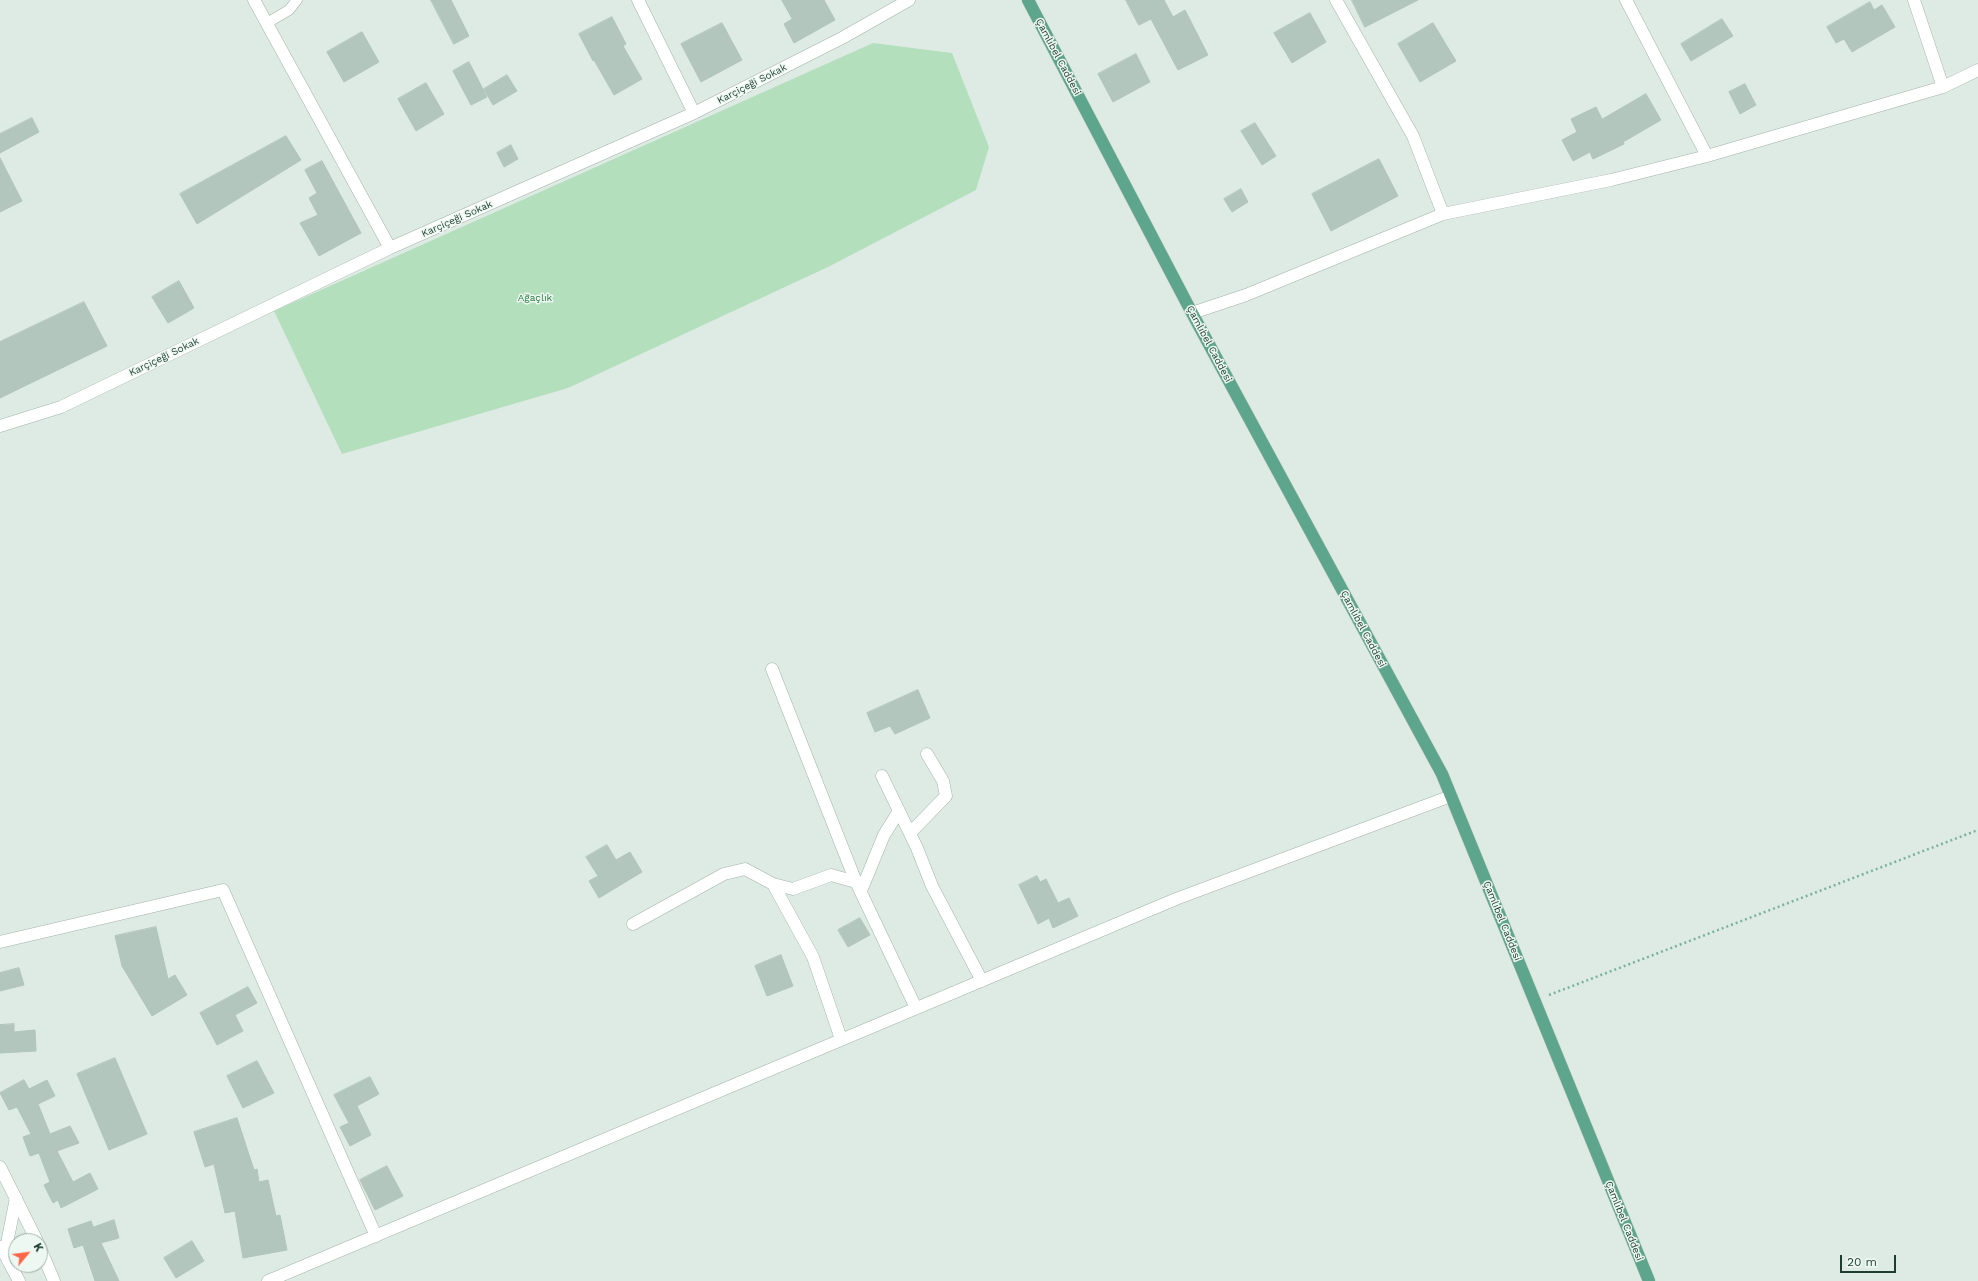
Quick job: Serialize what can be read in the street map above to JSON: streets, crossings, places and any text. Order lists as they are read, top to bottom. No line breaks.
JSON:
{"streets":{"main road":["Çamlıbel Caddesi"],"street":["Karçiçeği Sokak"]},"parks":["Ağaçlık"],"scale_bar":"20 m","north":"top right"}
